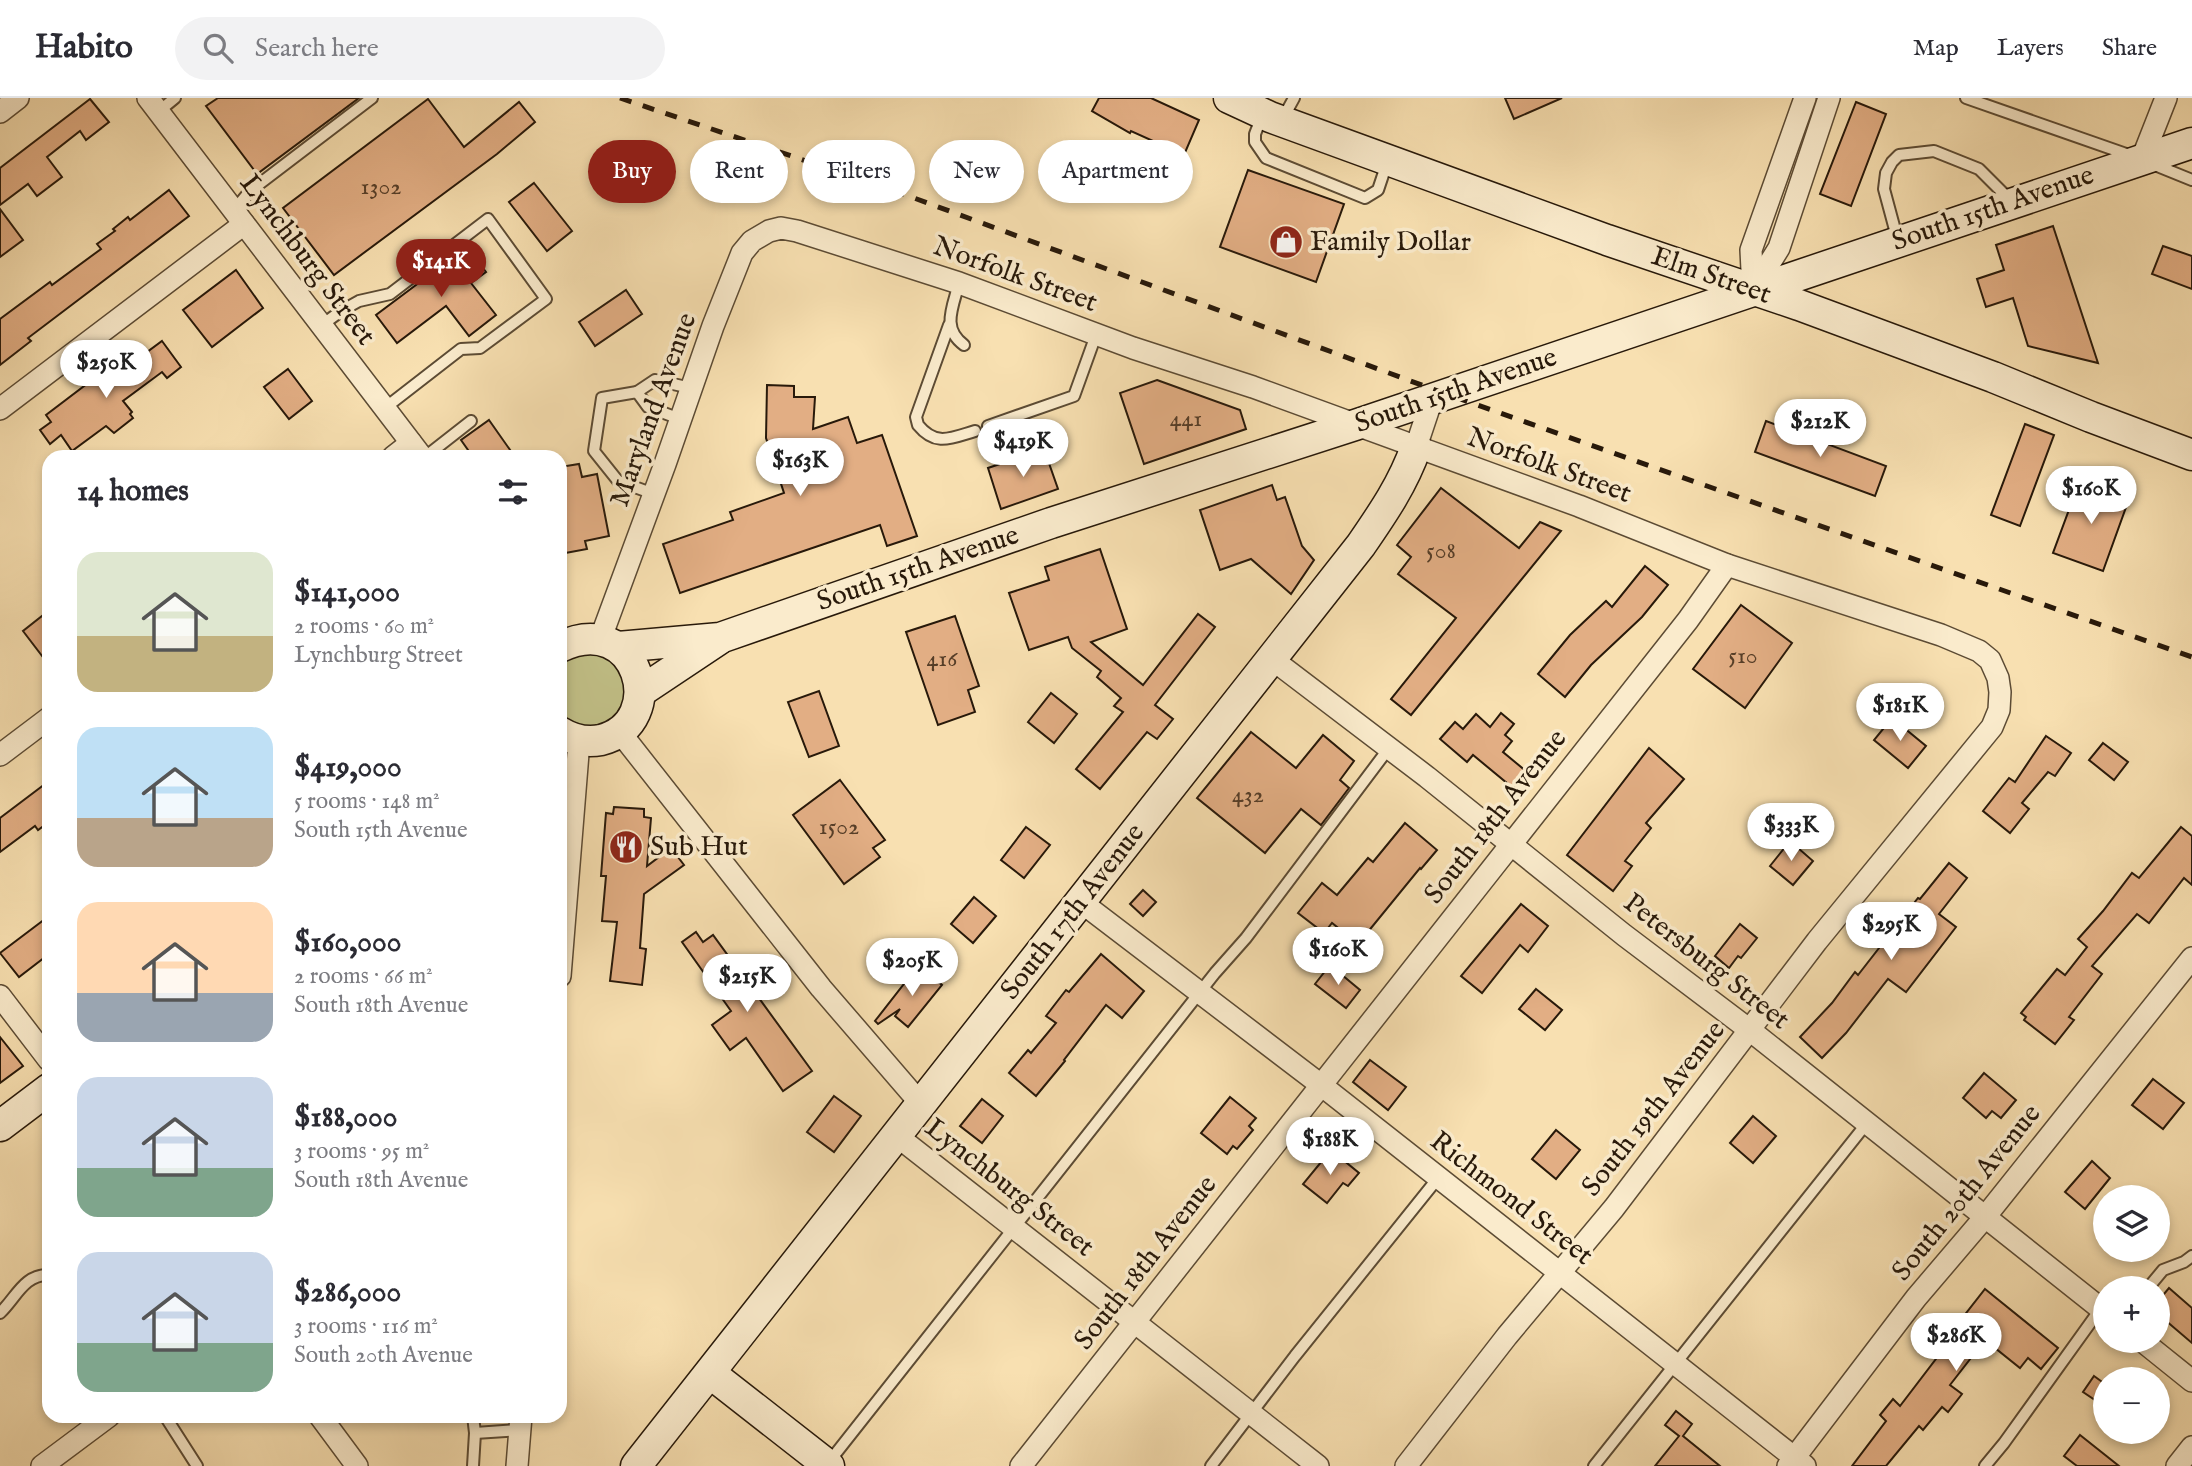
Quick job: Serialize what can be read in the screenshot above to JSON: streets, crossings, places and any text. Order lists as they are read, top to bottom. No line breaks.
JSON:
{"streets":{"street":["South 15th Avenue","Lynchburg Street","Norfolk Street","Elm Street","Maryland Avenue","South 18th Avenue","South 17th Avenue","Petersburg Street","South 19th Avenue","South 20th Avenue","Richmond Street"]},"crossings":[["South 15th Avenue","Norfolk Street"],["South 15th Avenue","Elm Street"],["South 15th Avenue","Maryland Avenue"],["Lynchburg Street","South 18th Avenue"],["Lynchburg Street","South 17th Avenue"],["Norfolk Street","Maryland Avenue"],["Norfolk Street","South 18th Avenue"],["Norfolk Street","South 17th Avenue"],["Norfolk Street","South 19th Avenue"],["South 18th Avenue","Petersburg Street"],["South 18th Avenue","Richmond Street"],["South 17th Avenue","Petersburg Street"],["South 17th Avenue","Richmond Street"],["Petersburg Street","South 19th Avenue"],["Petersburg Street","South 20th Avenue"],["South 19th Avenue","Richmond Street"],["South 20th Avenue","Richmond Street"]],"places":{"shop":["Family Dollar"],"restaurant":["Sub Hut"]},"house_numbers":["1302","441","508","510","416","432","1502"],"page":{"header":"Habito","search":"Search here","nav":["Map","Layers","Share"],"chip":["Buy","Rent","Filters","New","Apartment"],"price":["$141K","$250K","$212K","$419K","$163K","$160K","$181K","$333K","$295K","$160K","$205K","$215K","$188K","$286K"],"heading":"14 homes","list":[{"name":"$141,000","note":"2 rooms · 60 m² · Lynchburg Street"},{"name":"$419,000","note":"5 rooms · 148 m² · South 15th Avenue"},{"name":"$160,000","note":"2 rooms · 66 m² · South 18th Avenue"},{"name":"$188,000","note":"3 rooms · 95 m² · South 18th Avenue"},{"name":"$286,000","note":"3 rooms · 116 m² · South 20th Avenue"}],"map_buttons":["+","−"]}}
